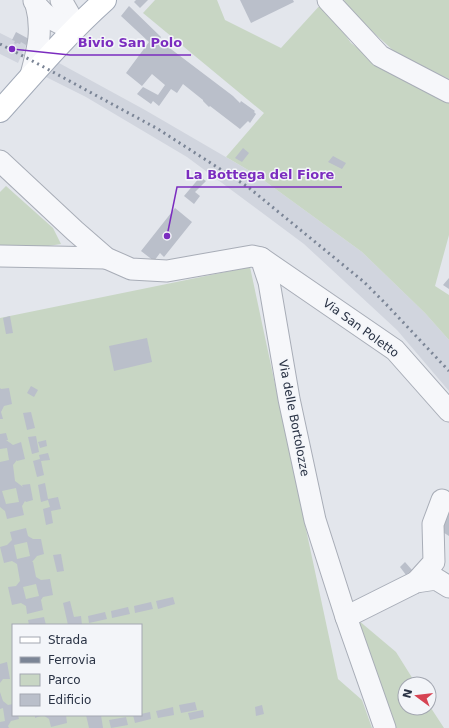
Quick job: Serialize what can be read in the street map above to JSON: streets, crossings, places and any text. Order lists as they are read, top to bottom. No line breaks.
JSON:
{"streets":{"street":["Via San Poletto","Via delle Bortolozze"]},"crossings":[["Via San Poletto","Via delle Bortolozze"]],"places":["Bivio San Polo","La Bottega del Fiore"],"legend":["Strada","Ferrovia","Parco","Edificio"],"north":"left"}
